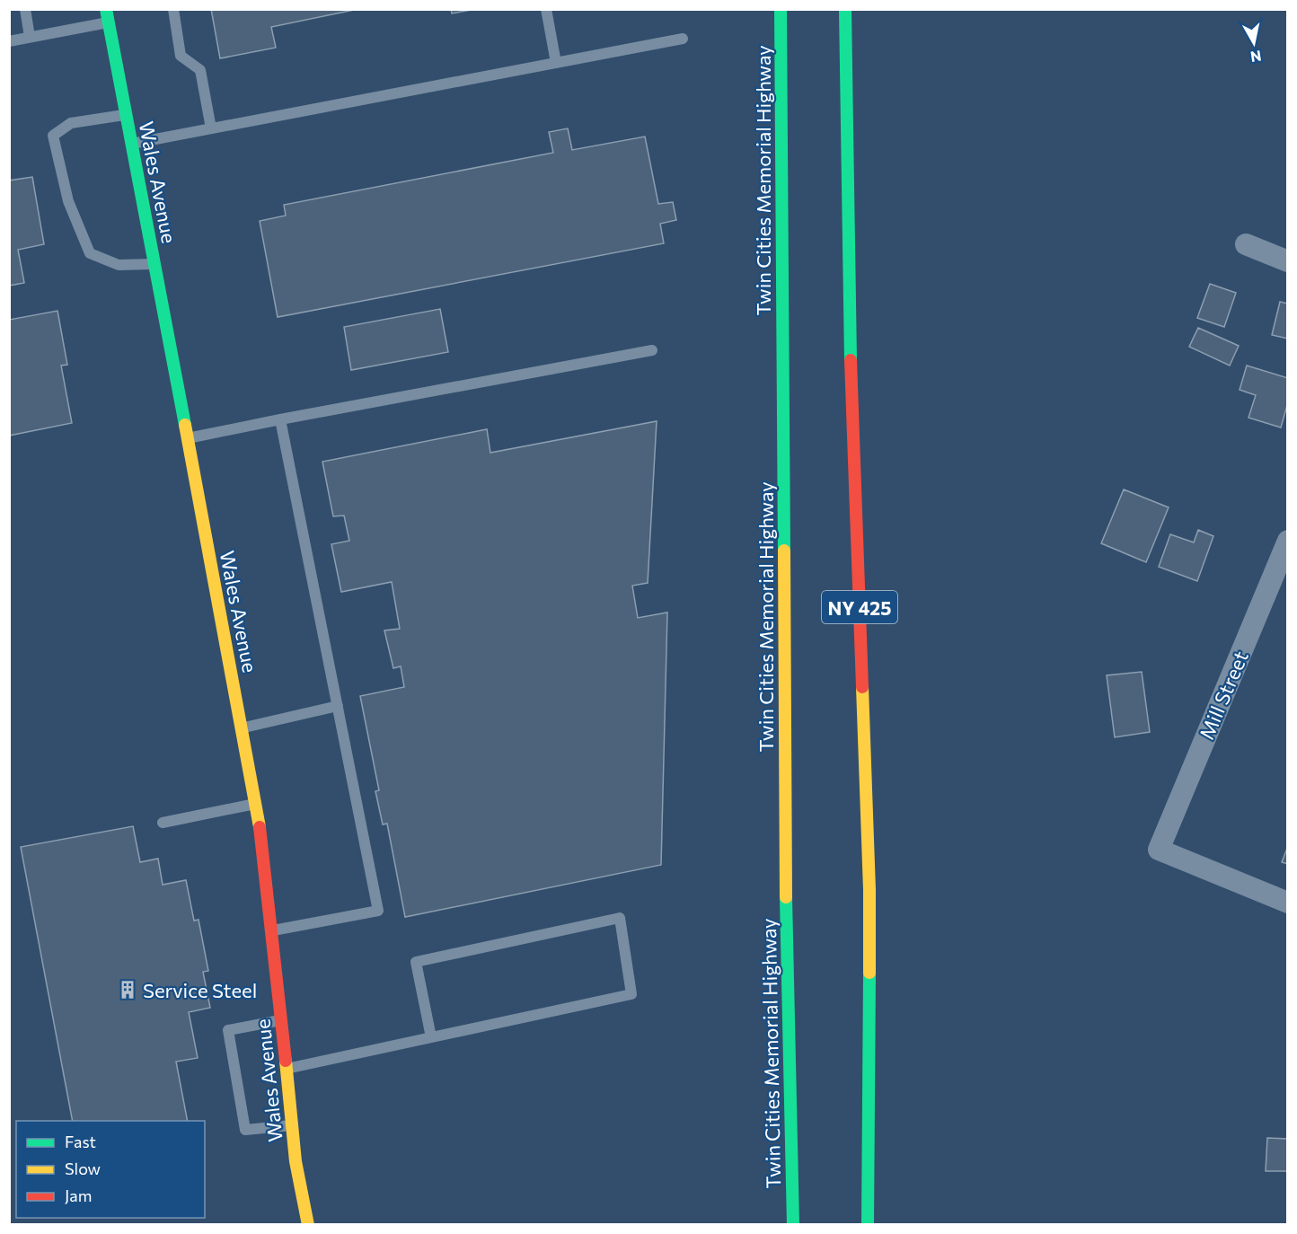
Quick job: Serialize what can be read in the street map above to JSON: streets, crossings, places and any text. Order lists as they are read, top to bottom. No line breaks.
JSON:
{"streets":{"main road":["Twin Cities Memorial Highway","Wales Avenue","NY 425"],"street":["Mill Street"]},"places":{"building":["Service Steel"]},"legend":["Fast","Slow","Jam"],"north":"bottom"}
